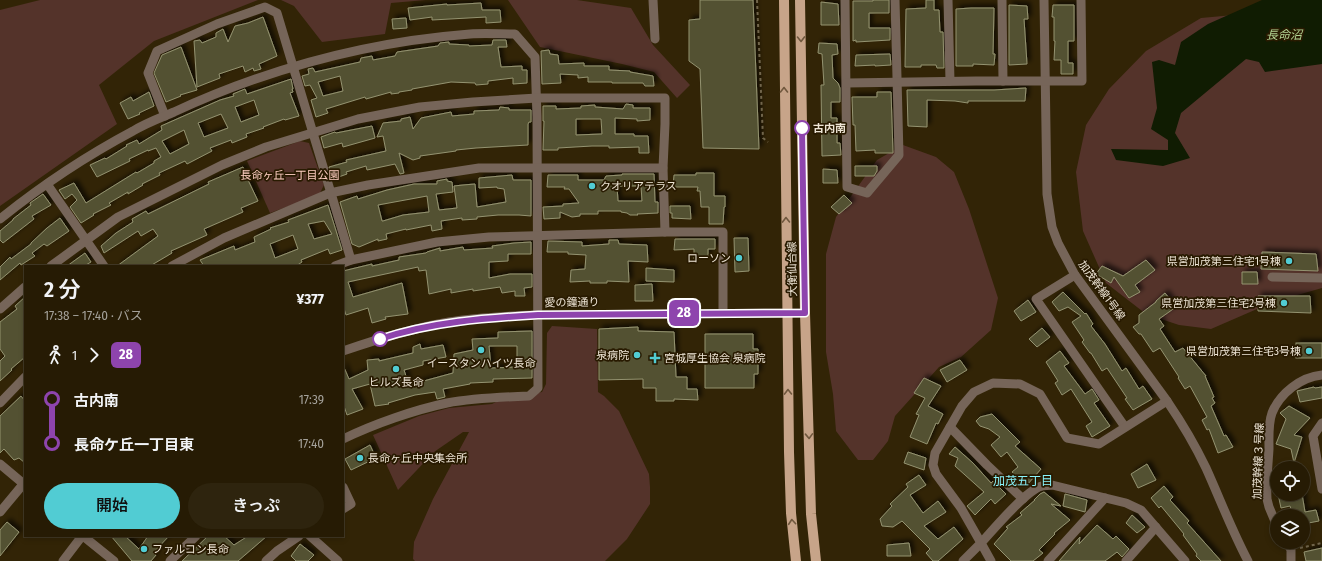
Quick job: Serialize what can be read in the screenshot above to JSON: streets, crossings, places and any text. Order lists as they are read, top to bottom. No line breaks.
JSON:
{"streets":{"main road":["大衡仙台線"],"street":["加茂幹線1号線","愛の鐘通り","加茂幹線３号線"]},"crossings":[["大衡仙台線","愛の鐘通り"]],"districts":["加茂五丁目"],"water":["長命沼"],"parks":["長命ヶ丘一丁目公園"],"places":{"other":["古内南","クオリアテラス","ローソン","県営加茂第三住宅1号棟","県営加茂第三住宅2号棟","イースタンハイツ長命","県営加茂第三住宅3号棟","泉病院","ヒルズ長命","長命ヶ丘中央集会所","ファルコン長命"],"health":["宮城厚生協会 泉病院"]},"lines":["bus line 28"],"page":{"on_map":"28","heading":["2 分","17:38 – 17:40 · バス","¥377"],"legs":["1","28"],"list":[{"name":"古内南","value":"17:39"},{"name":"長命ケ丘一丁目東","value":"17:40"}],"buttons":["開始","きっぷ"]}}
